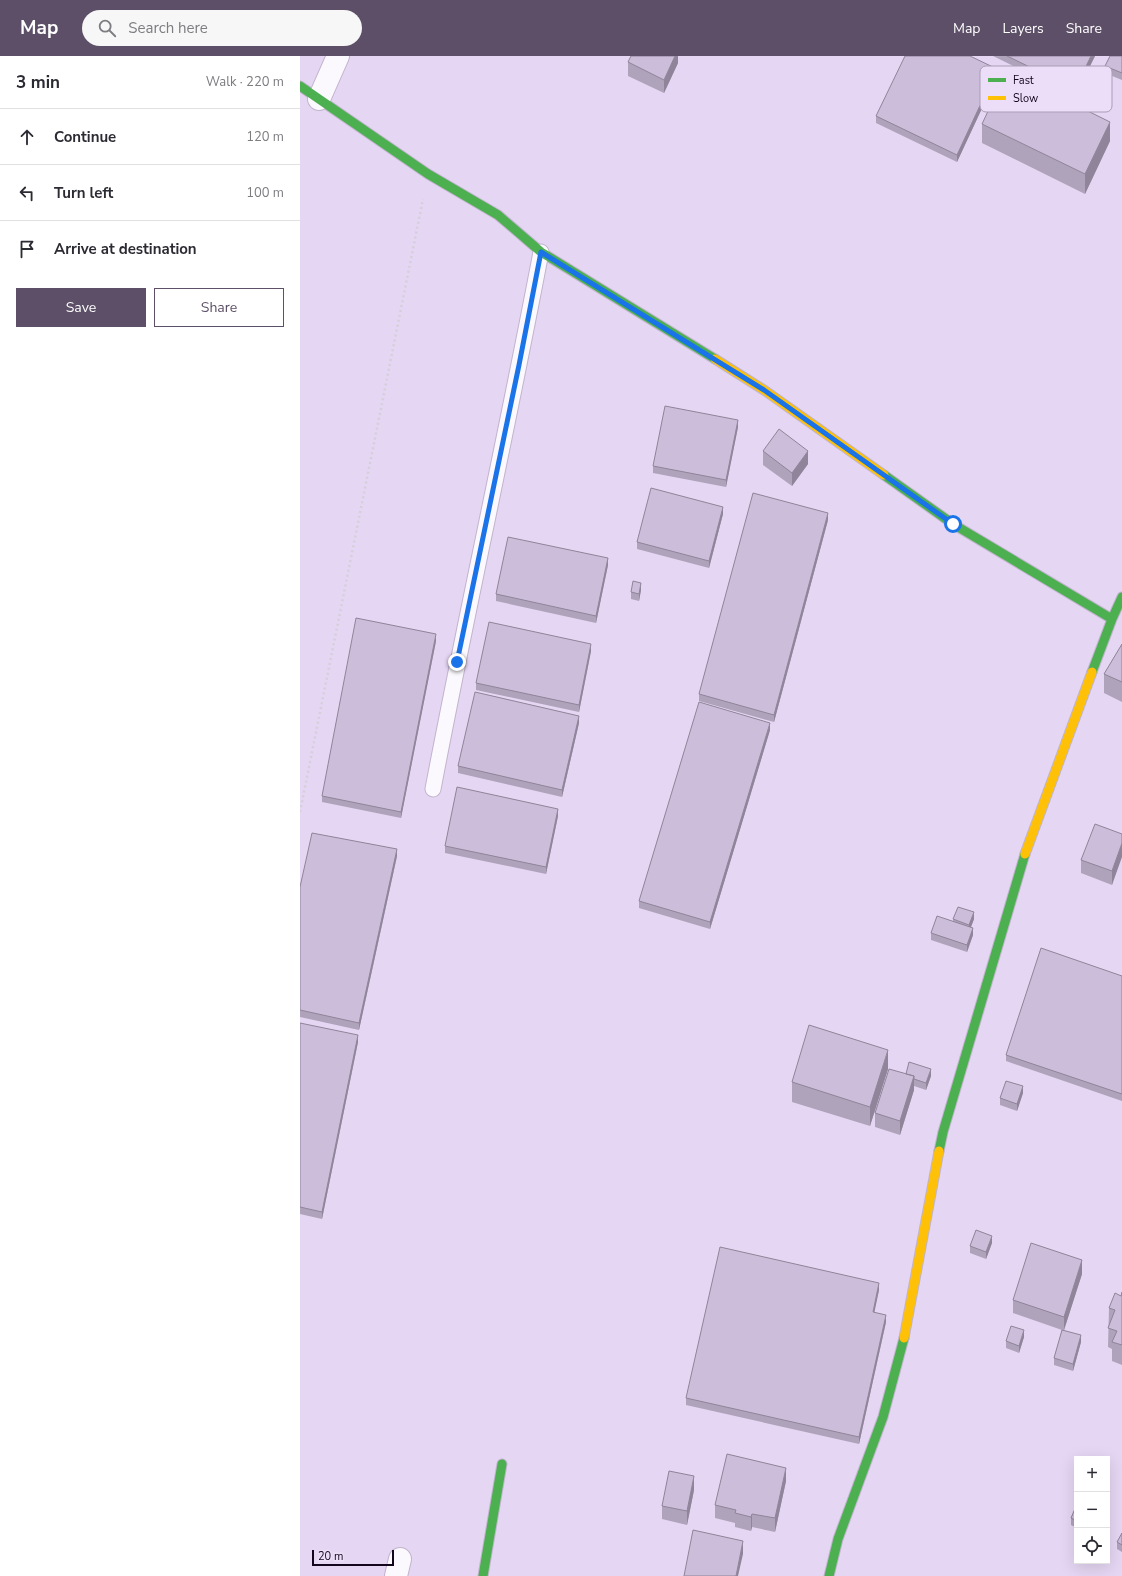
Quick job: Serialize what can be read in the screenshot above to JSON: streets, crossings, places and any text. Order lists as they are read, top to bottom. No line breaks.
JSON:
{"legend":["Fast","Slow"],"scale_bar":"20 m","page":{"header":"Map","search":"Search here","nav":["Map","Layers","Share"],"heading":["3 min","Walk · 220 m"],"list":[["Continue","120 m"],["Turn left","100 m"],"Arrive at destination"],"buttons":["Save","Share"],"map_buttons":["+","−"],"scale":"20 m"}}
